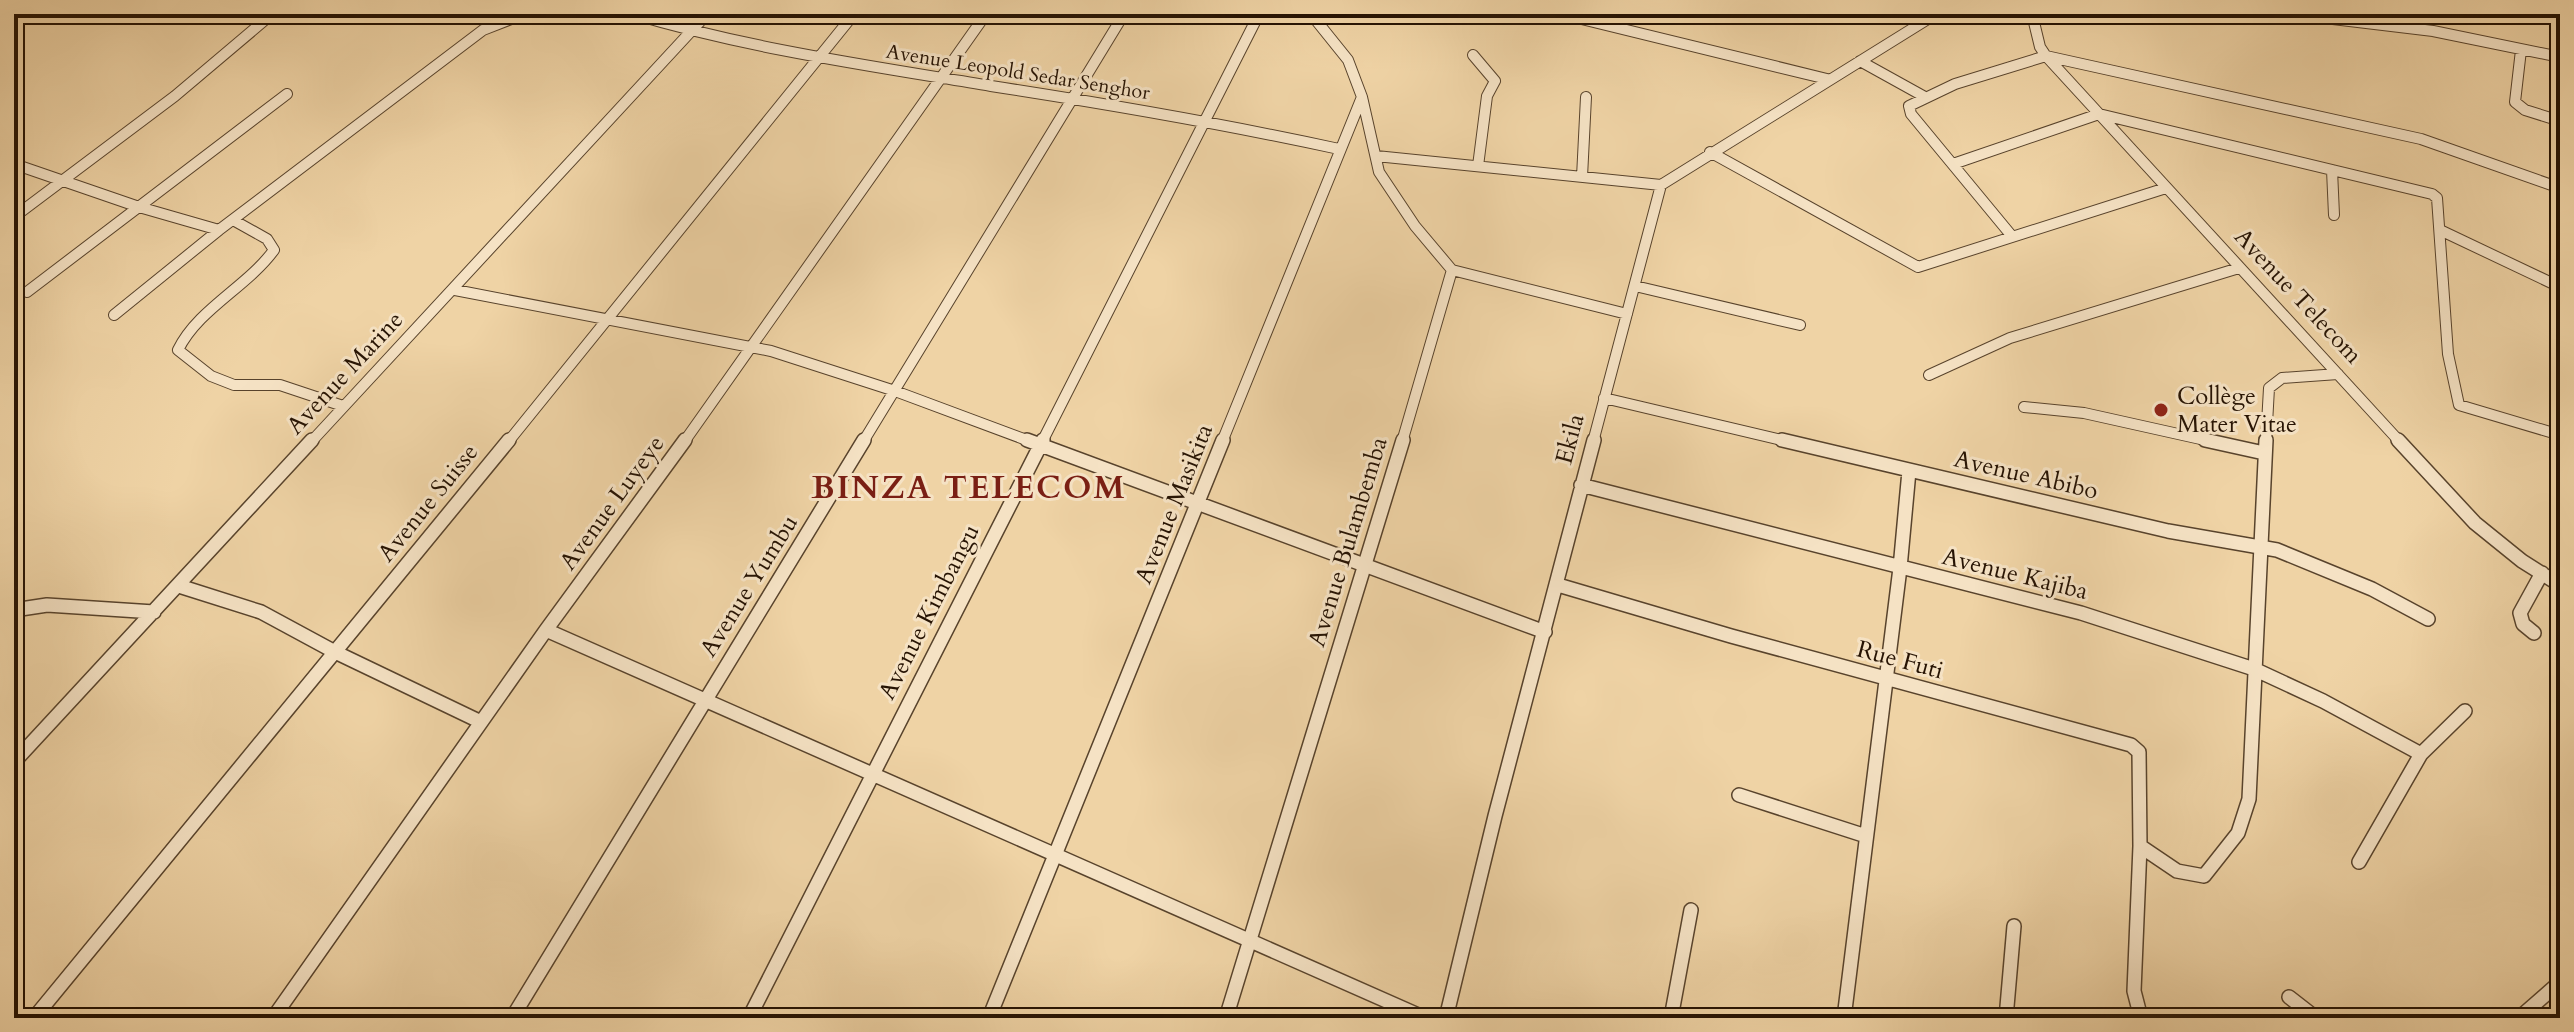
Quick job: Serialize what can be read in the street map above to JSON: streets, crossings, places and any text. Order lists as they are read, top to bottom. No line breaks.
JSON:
{"streets":{"street":["Avenue Leopold Sedar Senghor","Avenue Telecom","Avenue Marine","Ekila","Avenue Abibo","Avenue Suisse","Avenue Luyeye","Avenue Masikita","Avenue Bulambemba","Avenue Kajiba","Avenue Yumbu","Avenue Kimbangu","Rue Futi"]},"crossings":[["Avenue Leopold Sedar Senghor","Avenue Marine"],["Avenue Leopold Sedar Senghor","Avenue Suisse"],["Avenue Leopold Sedar Senghor","Avenue Luyeye"],["Avenue Leopold Sedar Senghor","Avenue Masikita"],["Avenue Leopold Sedar Senghor","Avenue Yumbu"],["Avenue Leopold Sedar Senghor","Avenue Kimbangu"],["Ekila","Avenue Abibo"],["Ekila","Avenue Kajiba"],["Ekila","Rue Futi"]],"districts":["BINZA TELECOM"],"places":["Collège Mater Vitae"]}
